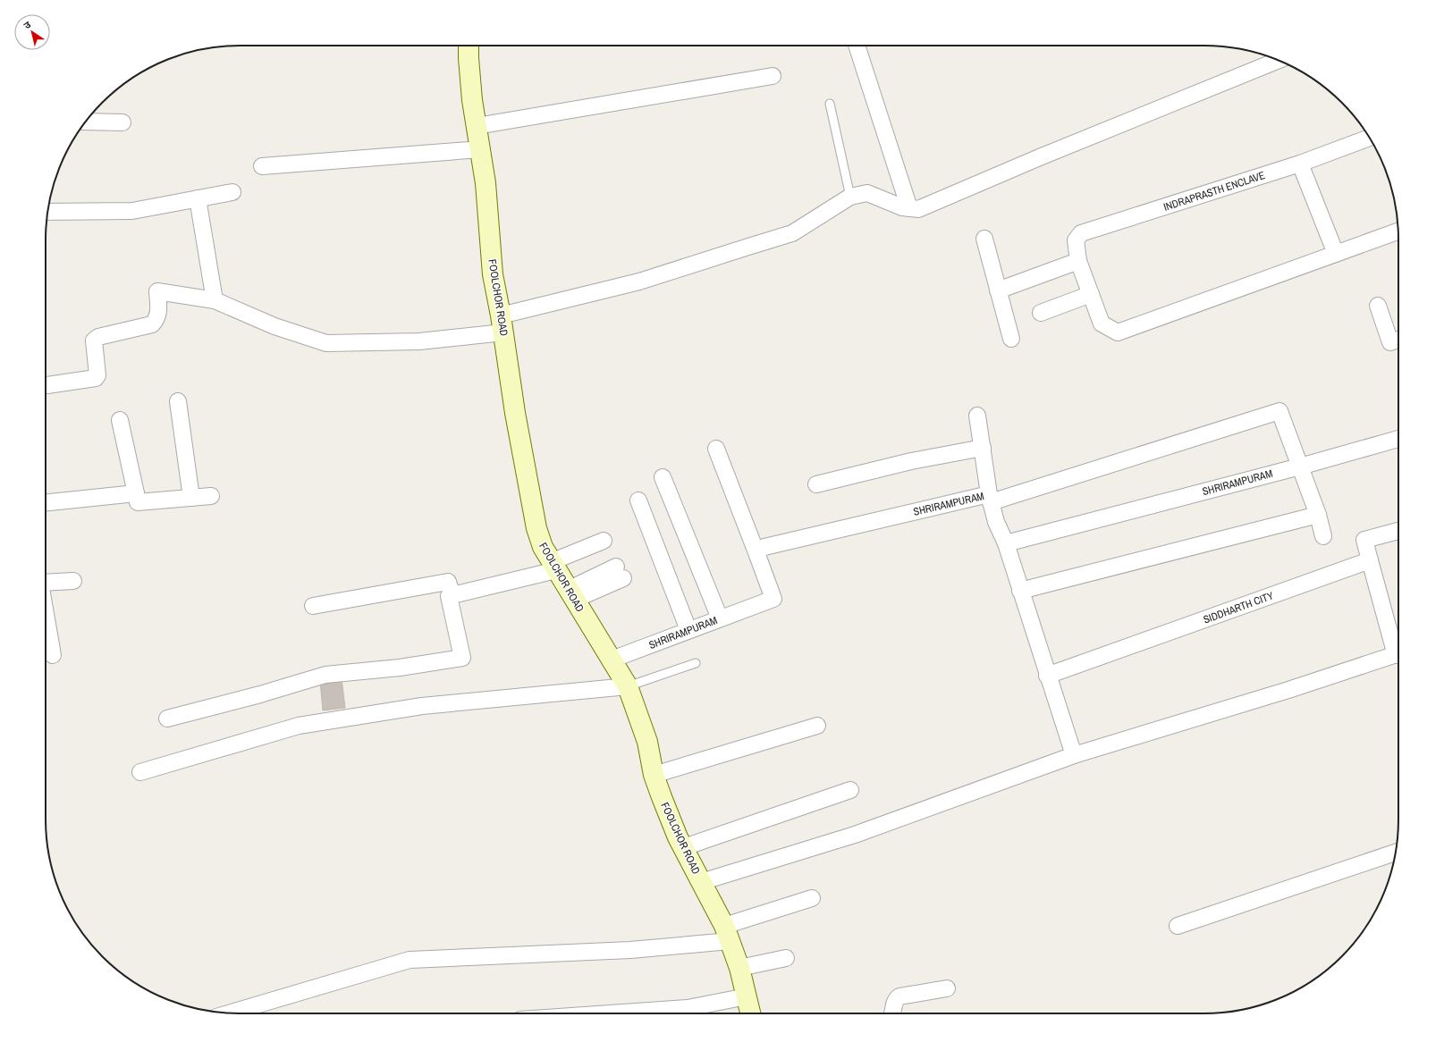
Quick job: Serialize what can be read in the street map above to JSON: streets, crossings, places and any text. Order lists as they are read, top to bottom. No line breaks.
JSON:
{"streets":{"street":["INDRAPRASTH ENCLAVE","FOOLCHOR ROAD","SHRIRAMPURAM","SIDDHARTH CITY"]},"crossings":[["FOOLCHOR ROAD","SHRIRAMPURAM"]],"north":"top left"}
